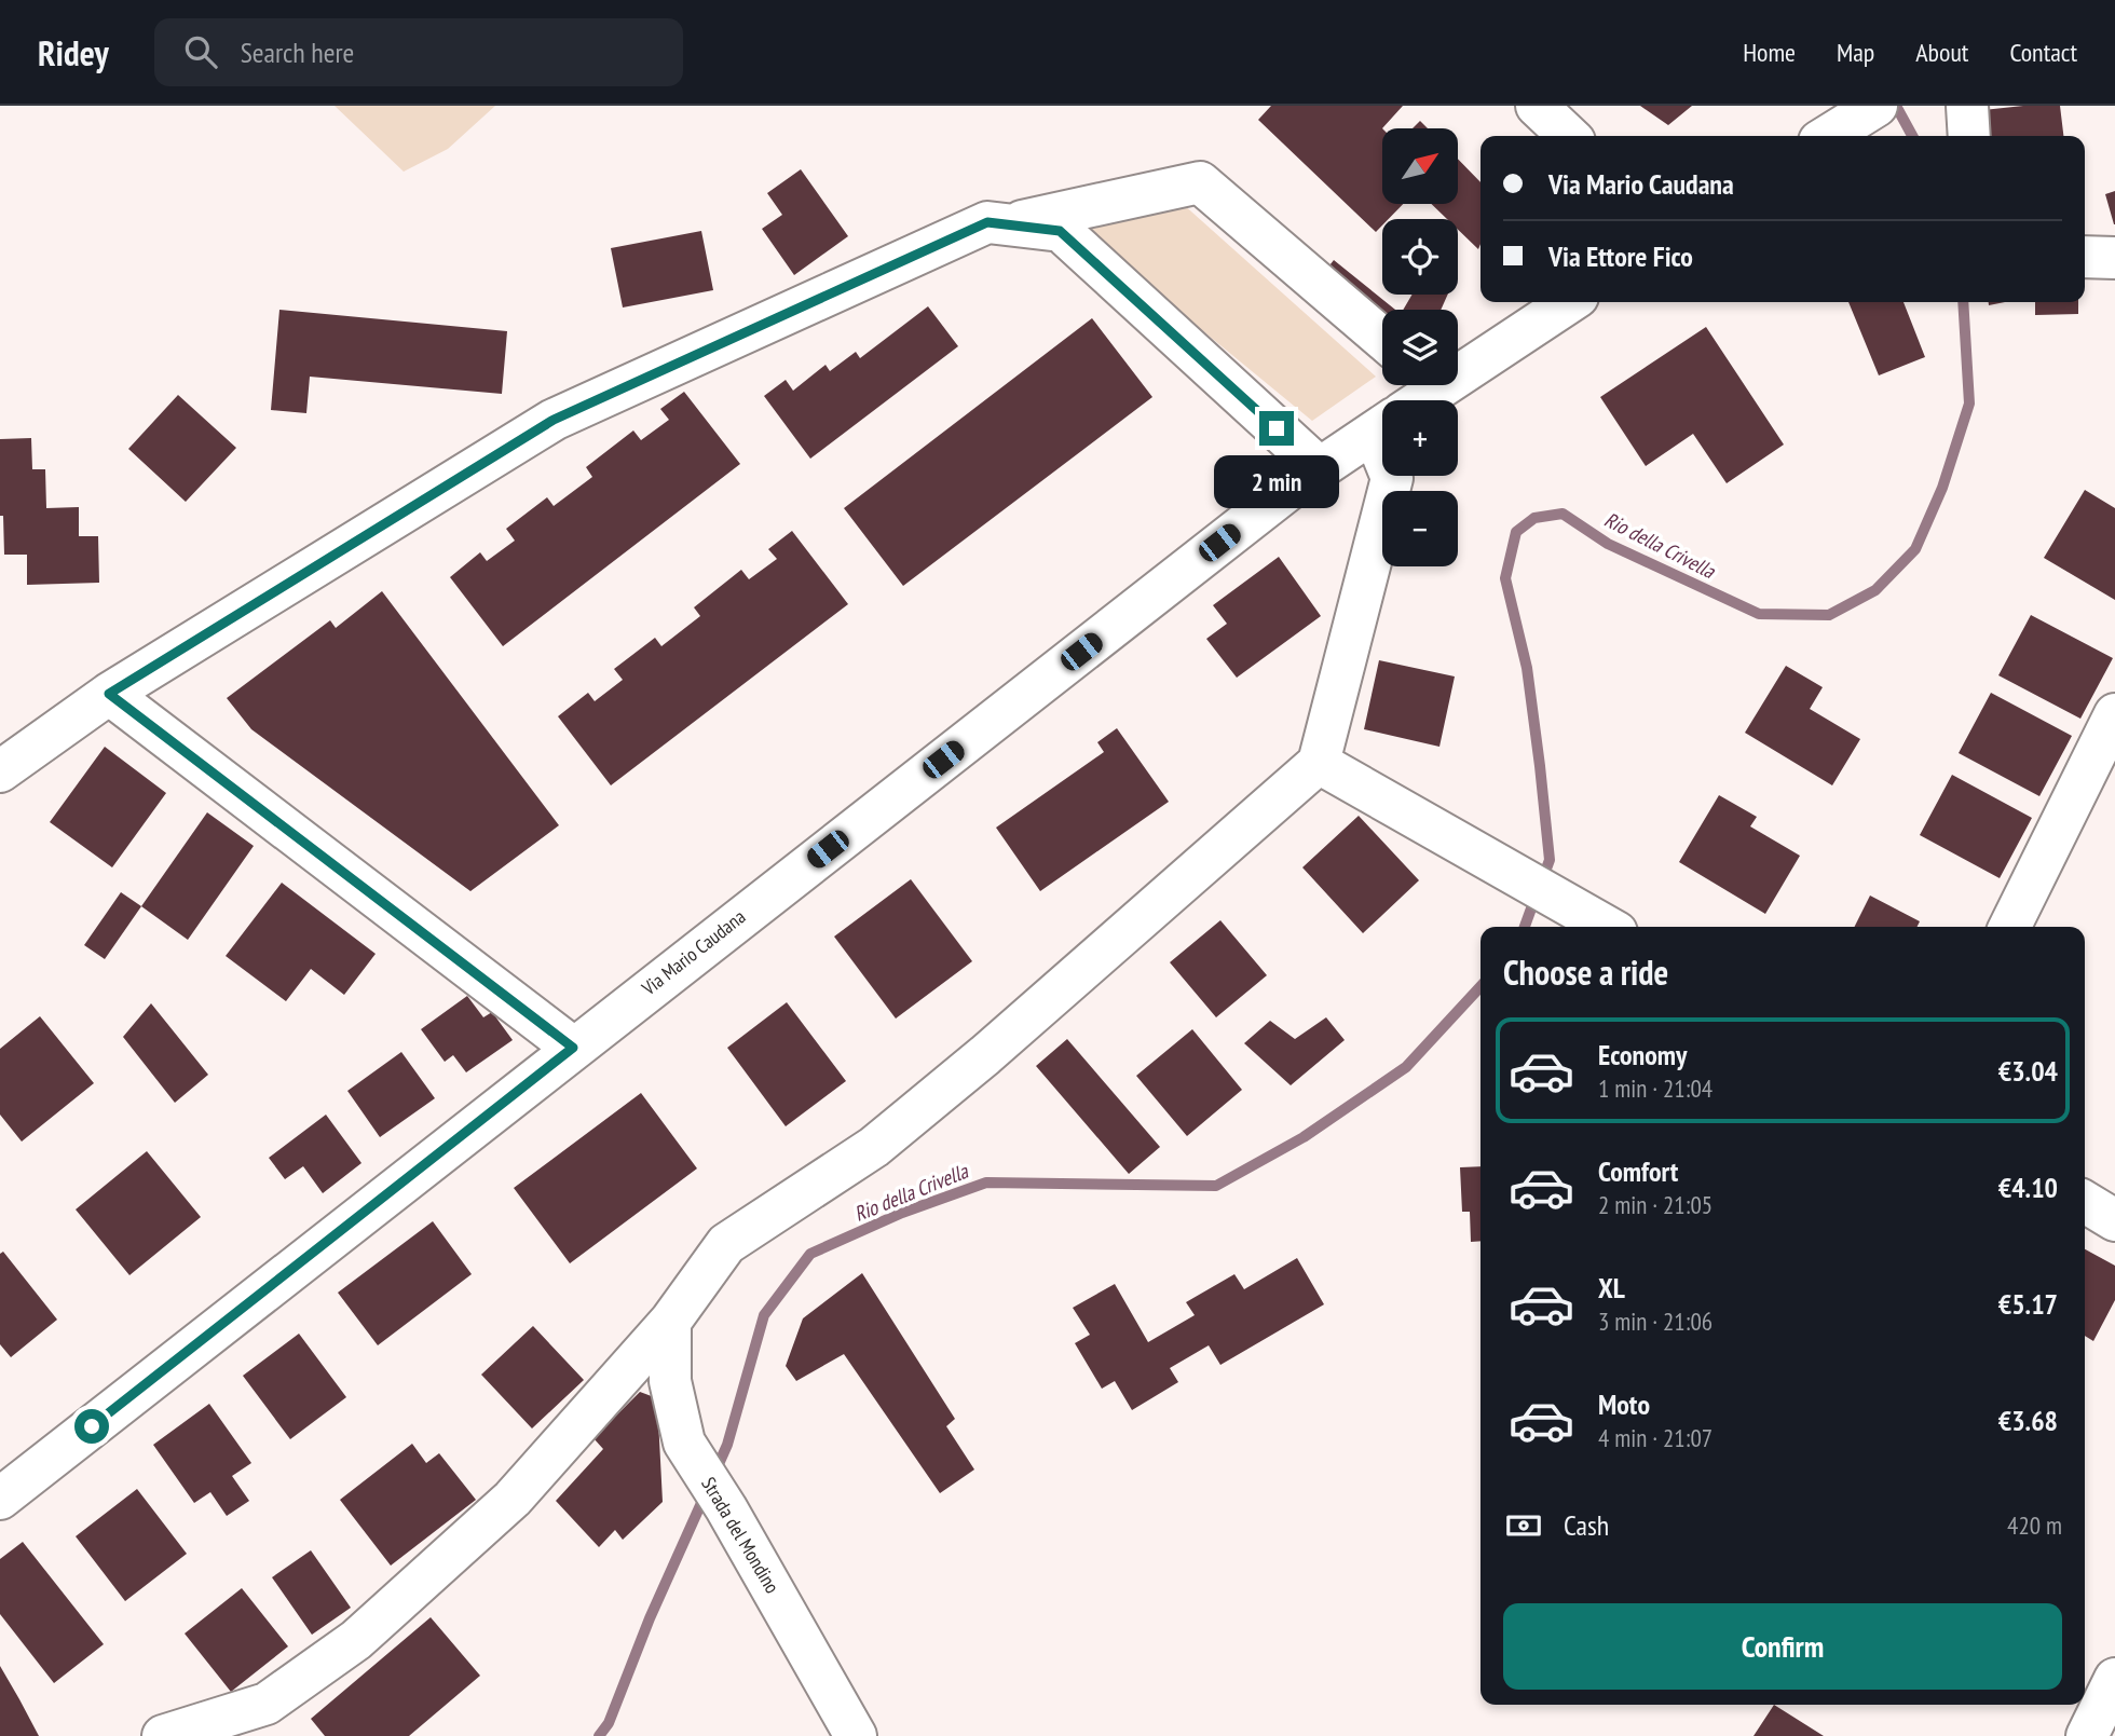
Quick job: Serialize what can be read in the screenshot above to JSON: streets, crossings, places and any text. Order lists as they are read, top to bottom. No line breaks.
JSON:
{"streets":{"street":["Via Mario Caudana","Strada del Mondino"]},"water":["Rio della Crivella"],"north":"top right","page":{"header":"Ridey","search":"Search here","nav":["Home","Map","About","Contact"],"map_buttons":["+","−"],"banner":["Via Mario Caudana","Via Ettore Fico"],"bubble":"2 min","heading":"Choose a ride","list":[{"name":"Economy","note":"1 min · 21:04","value":"€3.04"},{"name":"Comfort","note":"2 min · 21:05","value":"€4.10"},{"name":"XL","note":"3 min · 21:06","value":"€5.17"},{"name":"Moto","note":"4 min · 21:07","value":"€3.68"}],"pay":["Cash","420 m"],"buttons":"Confirm"}}
